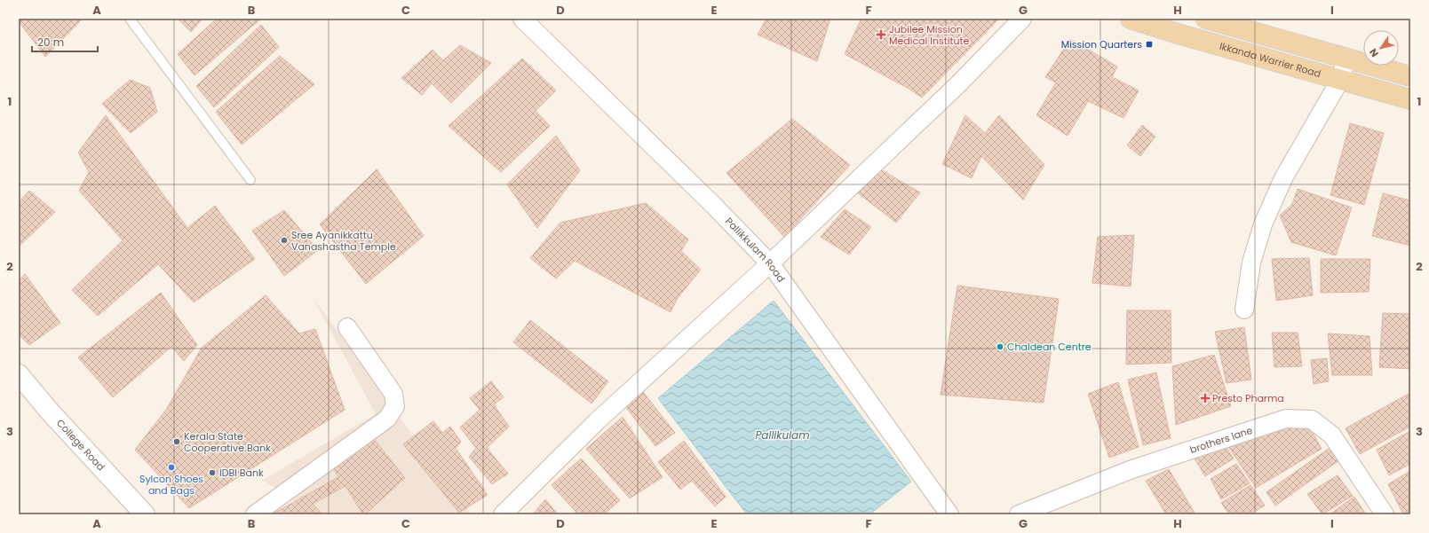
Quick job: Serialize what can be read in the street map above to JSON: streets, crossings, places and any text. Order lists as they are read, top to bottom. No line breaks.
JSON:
{"streets":{"main road":["Ikkanda Warrier Road","College Road"],"street":["Pallikkulam Road","brothers lane"]},"water":["Pallikulam"],"places":{"health":["Jubilee Mission Medical Institute","Presto Pharma"],"transit":["Mission Quarters"],"other":["Sree Ayanikkattu Vanashastha Temple","Chaldean Centre","Kerala State Cooperative Bank","Sylcon Shoes and Bags","IDBI Bank"]},"scale_bar":"20 m","north":"bottom left","grid":{"columns":["A","B","C","D","E","F","G","H","I"],"rows":["1","2","3"]}}
